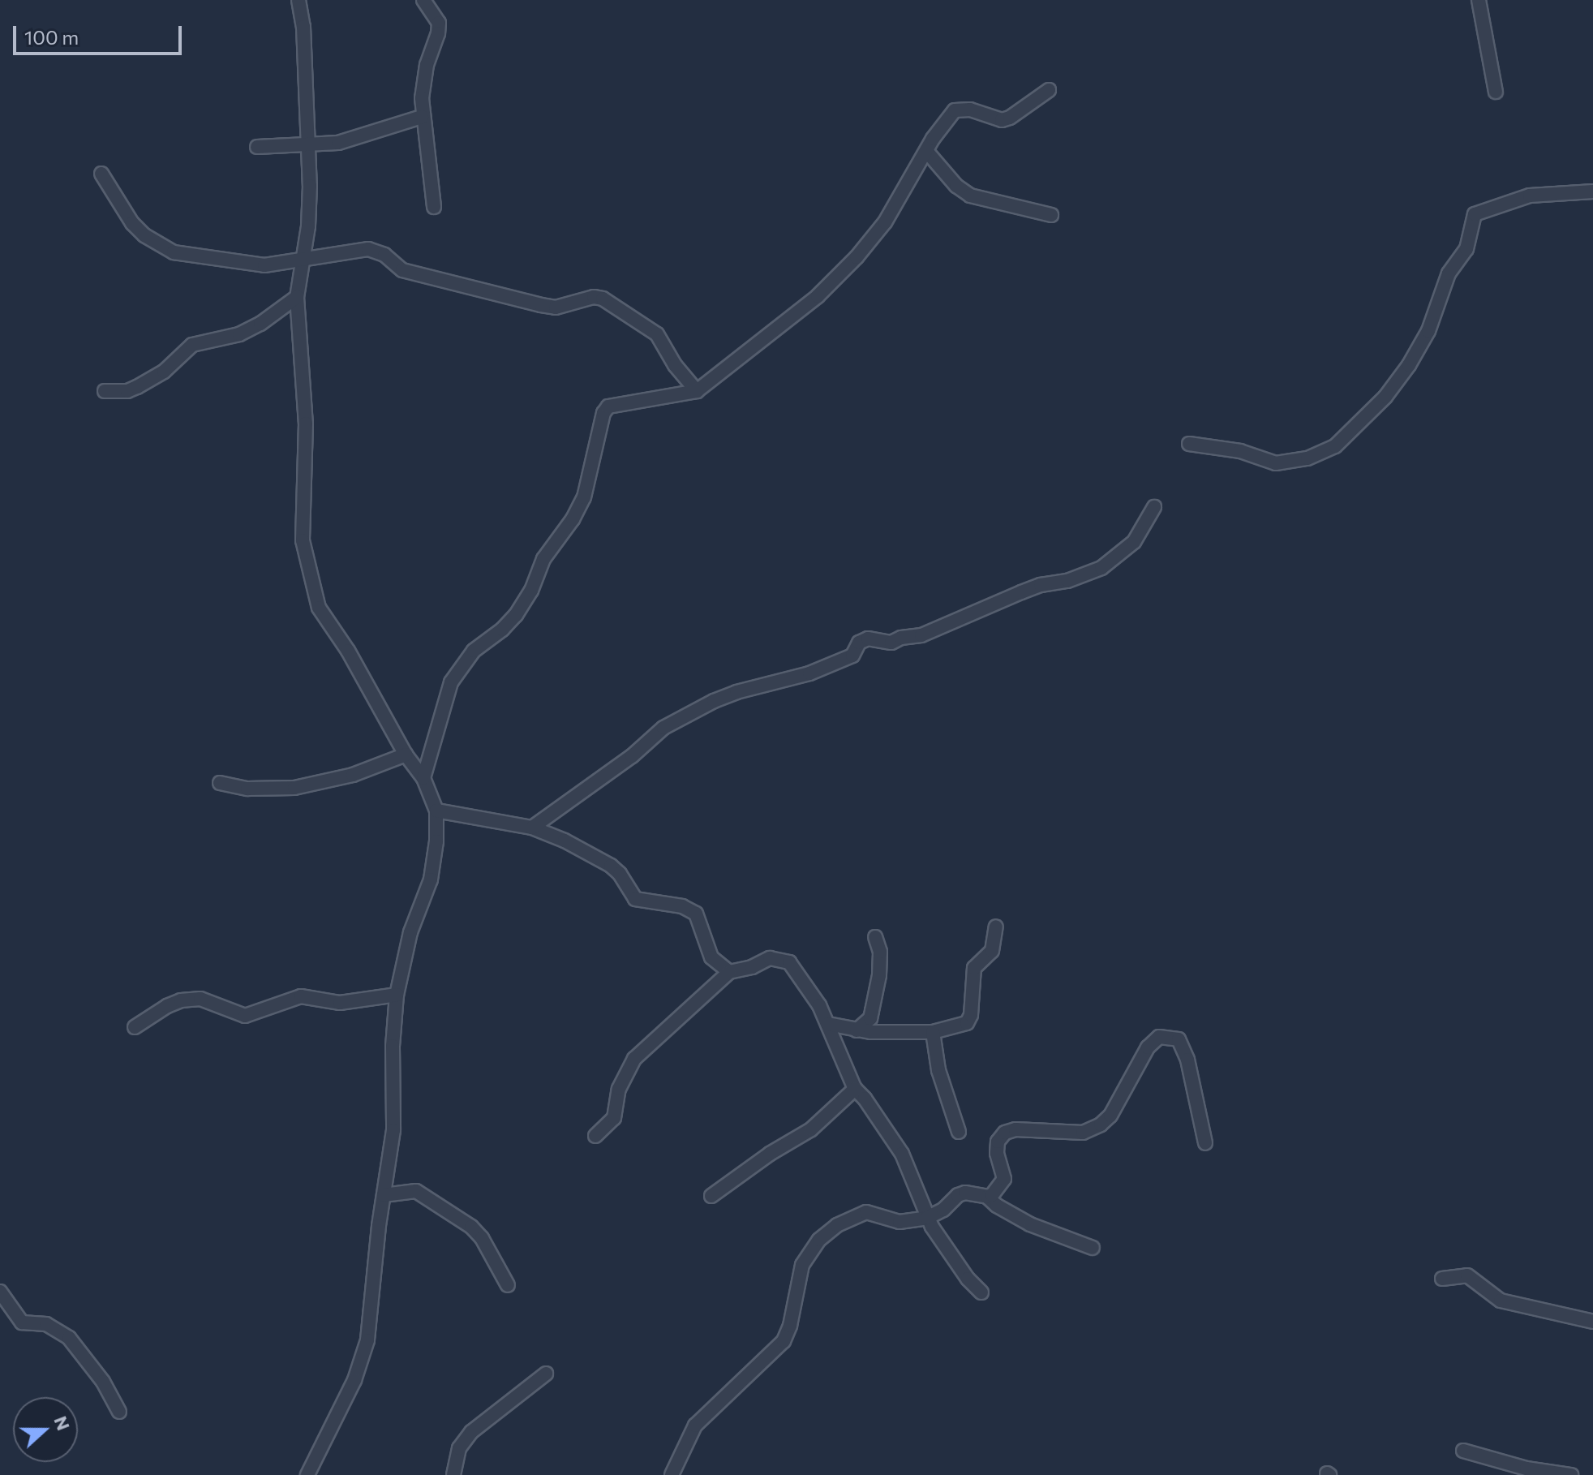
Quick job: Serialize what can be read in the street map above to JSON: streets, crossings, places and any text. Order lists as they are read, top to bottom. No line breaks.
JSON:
{"scale_bar":"100 m","north":"right"}
